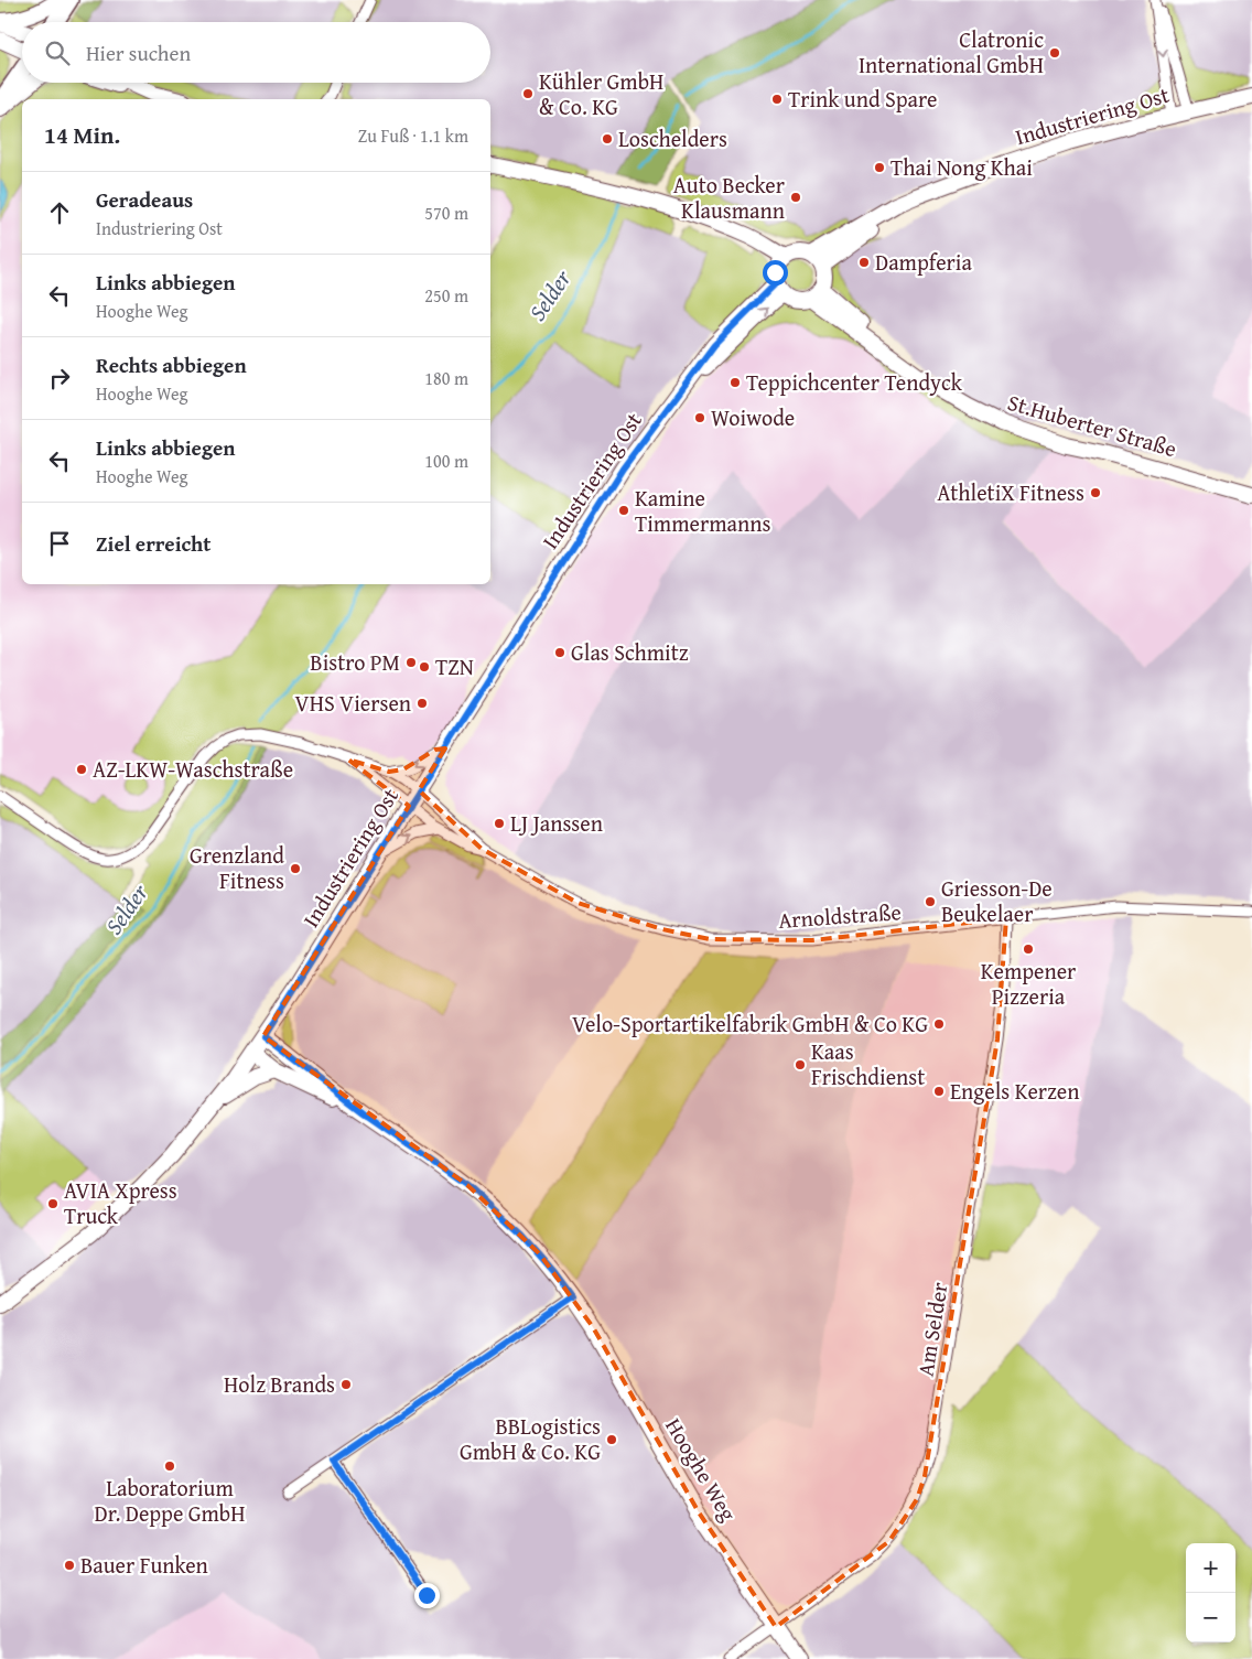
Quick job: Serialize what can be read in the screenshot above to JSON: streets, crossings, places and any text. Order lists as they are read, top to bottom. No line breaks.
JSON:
{"streets":{"street":["Industriering Ost","St.Huberter Straße","Arnoldstraße","Am Selder","Hooghe Weg"]},"crossings":[["Industriering Ost","St.Huberter Straße"],["Industriering Ost","Arnoldstraße"],["Industriering Ost","Hooghe Weg"],["Arnoldstraße","Am Selder"],["Am Selder","Hooghe Weg"]],"water":["Selder"],"places":["Clatronic International GmbH","Kühler GmbH & Co. KG","Trink und Spare","Loschelders","Thai Nong Khai","Auto Becker Klausmann","Dampferia","Teppichcenter Tendyck","Woiwode","AthletiX Fitness","Kamine Timmermanns","Glas Schmitz","Bistro PM","TZN","VHS Viersen","AZ-LKW-Waschstraße","LJ Janssen","Grenzland Fitness","Griesson-De Beukelaer","Kempener Pizzeria","Velo-Sportartikelfabrik GmbH & Co KG","Kaas Frischdienst","Engels Kerzen","AVIA Xpress Truck","Holz Brands","BBLogistics GmbH & Co. KG","Laboratorium Dr. Deppe GmbH","Bauer Funken"],"page":{"search":"Hier suchen","heading":["14 Min.","Zu Fuß · 1.1 km"],"list":[["Geradeaus","Industriering Ost","570 m"],["Links abbiegen","Hooghe Weg","250 m"],["Rechts abbiegen","Hooghe Weg","180 m"],["Links abbiegen","Hooghe Weg","100 m"],"Ziel erreicht"],"map_buttons":["+","−"]}}
